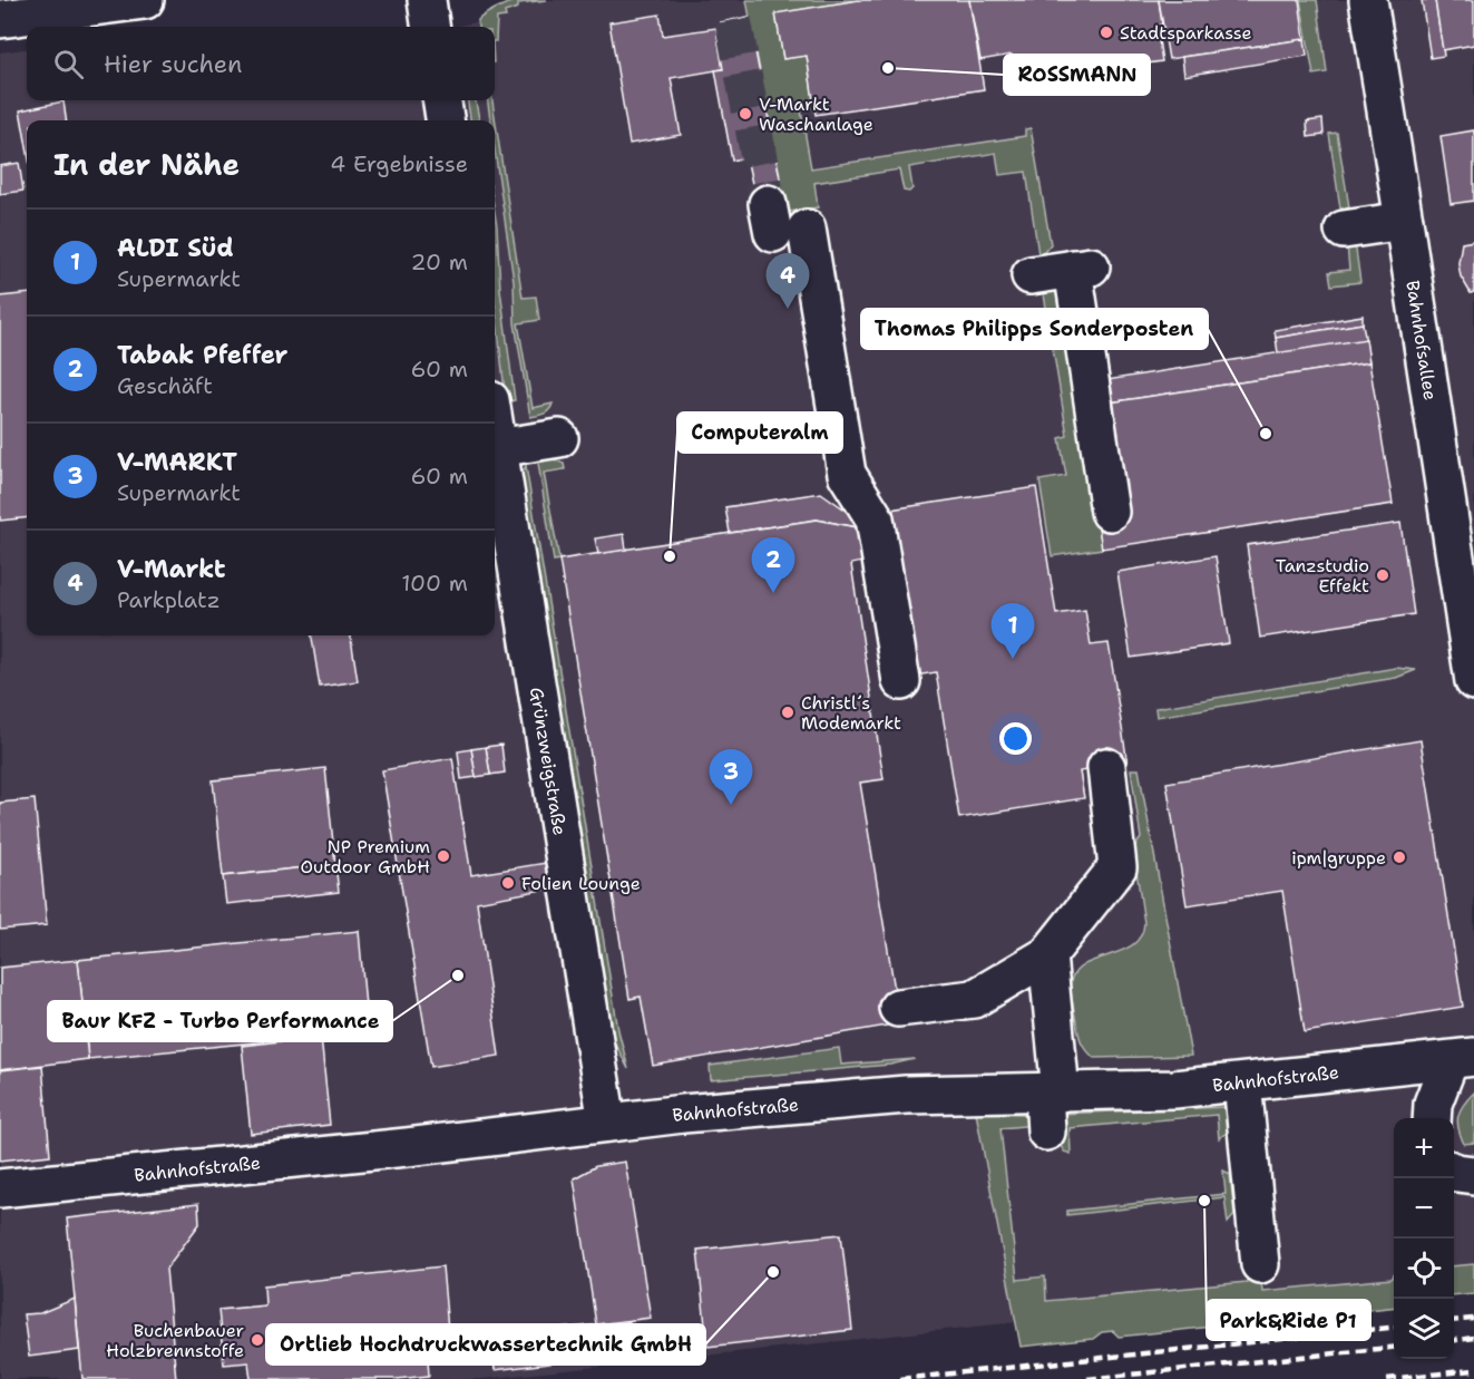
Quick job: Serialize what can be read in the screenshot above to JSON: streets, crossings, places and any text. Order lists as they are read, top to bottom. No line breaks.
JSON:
{"streets":{"street":["Bahnhofsallee","Grünzweigstraße","Bahnhofstraße"]},"crossings":[["Grünzweigstraße","Bahnhofstraße"]],"places":["Stadtsparkasse","ROSSMANN","V-Markt Waschanlage","Thomas Philipps Sonderposten","Computeralm","Tanzstudio Effekt","Christl´s Modemarkt","NP Premium Outdoor GmbH","ipm|gruppe","Folien Lounge","Baur KFZ - Turbo Performance","Park&Ride P1","Ortlieb Hochdruckwassertechnik GmbH","Buchenbauer Holzbrennstoffe"],"page":{"search":"Hier suchen","heading":["In der Nähe","4 Ergebnisse"],"list":[{"mark":"1","name":"ALDI Süd","note":"Supermarkt","value":"20 m"},{"mark":"2","name":"Tabak Pfeffer","note":"Geschäft","value":"60 m"},{"mark":"3","name":"V-MARKT","note":"Supermarkt","value":"60 m"},{"mark":"4","name":"V-Markt","note":"Parkplatz","value":"100 m"}],"pins":["4","2","1","3"],"map_buttons":["+","−"]}}
